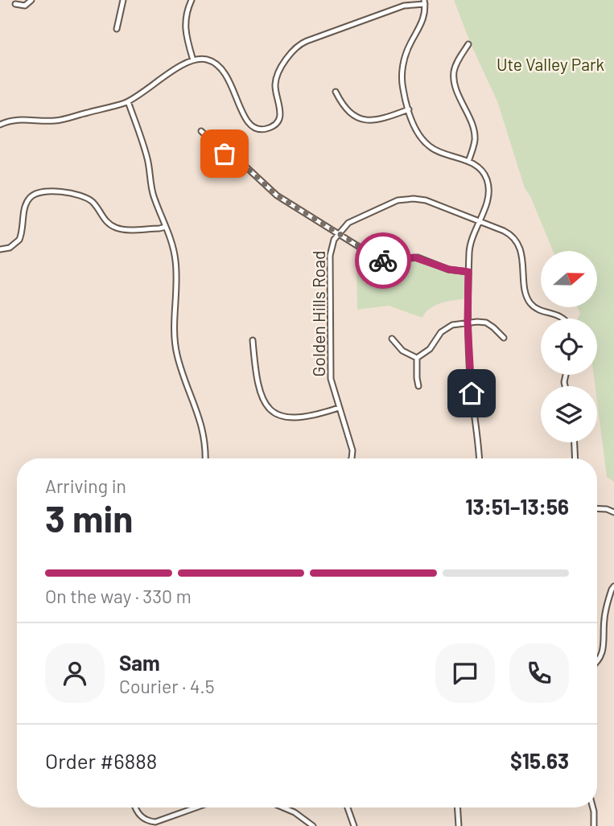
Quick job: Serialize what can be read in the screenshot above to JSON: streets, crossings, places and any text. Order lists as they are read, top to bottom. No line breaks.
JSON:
{"streets":{"street":["Golden Hills Road"]},"parks":["Ute Valley Park"],"north":"right","page":{"heading":["3 min","Arriving in","13:51–13:56"],"panel":["Sam","Courier · 4.5","Order #6888","$15.63"],"bar":"On the way · 330 m"}}
